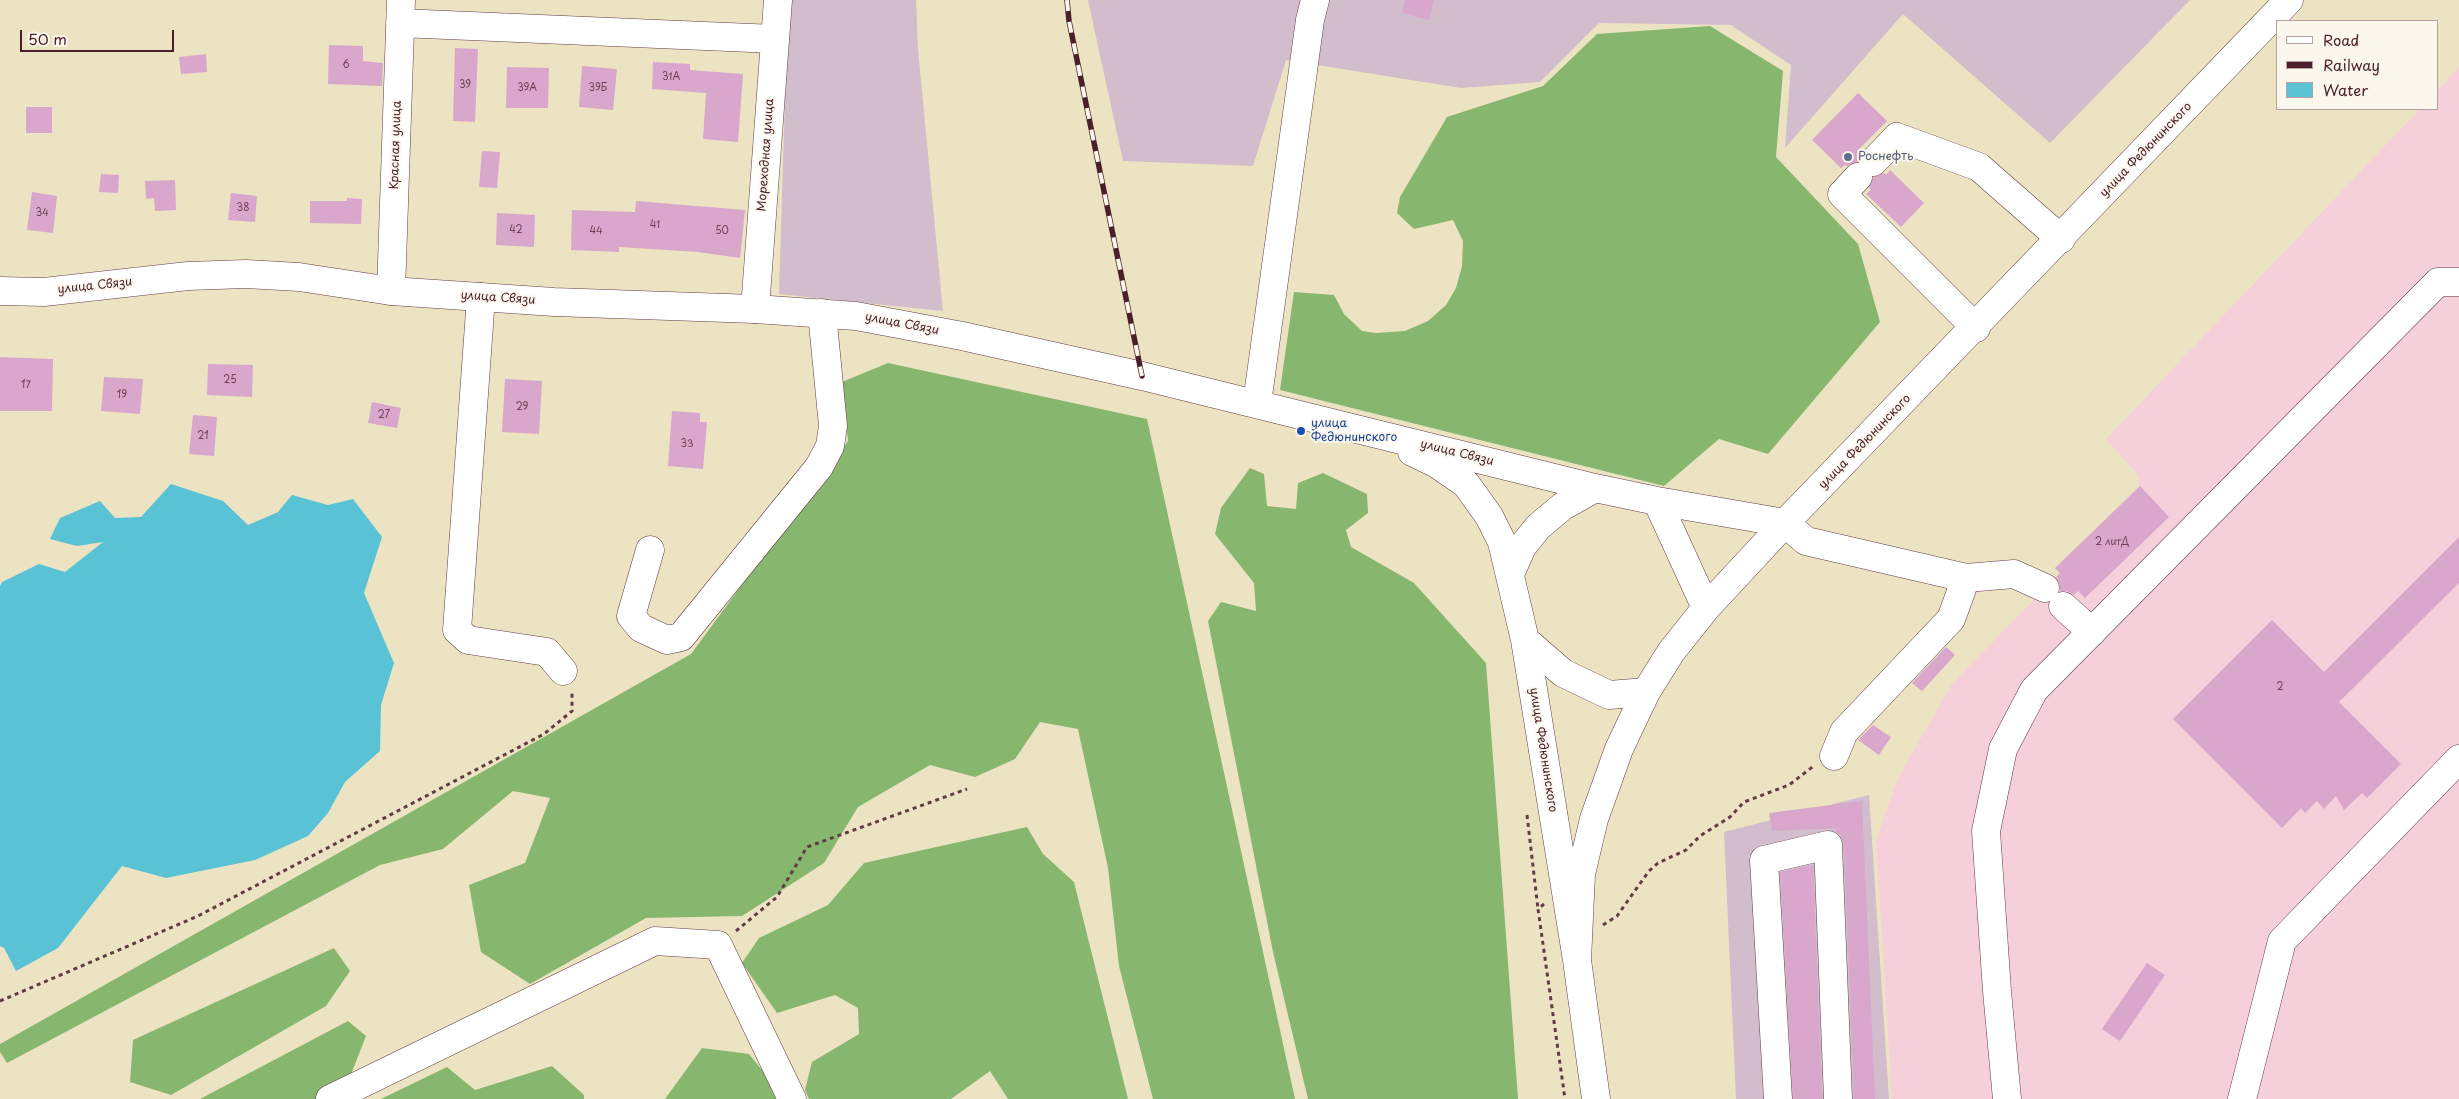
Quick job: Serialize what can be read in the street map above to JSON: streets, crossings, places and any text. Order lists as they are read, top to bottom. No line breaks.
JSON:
{"streets":{"main road":["Красная улица","улица Федюнинского","Мореходная улица","улица Связи"]},"crossings":[["Красная улица","улица Связи"],["улица Федюнинского","улица Связи"],["Мореходная улица","улица Связи"]],"places":["Роснефть","улица Федюнинского"],"house_numbers":["6","31А","39","39А","39Б","38","34","41","42","44","50","25","17","19","29","27","21","33","2 литД","2"],"legend":["Road","Railway","Water"],"scale_bar":"50 m"}
